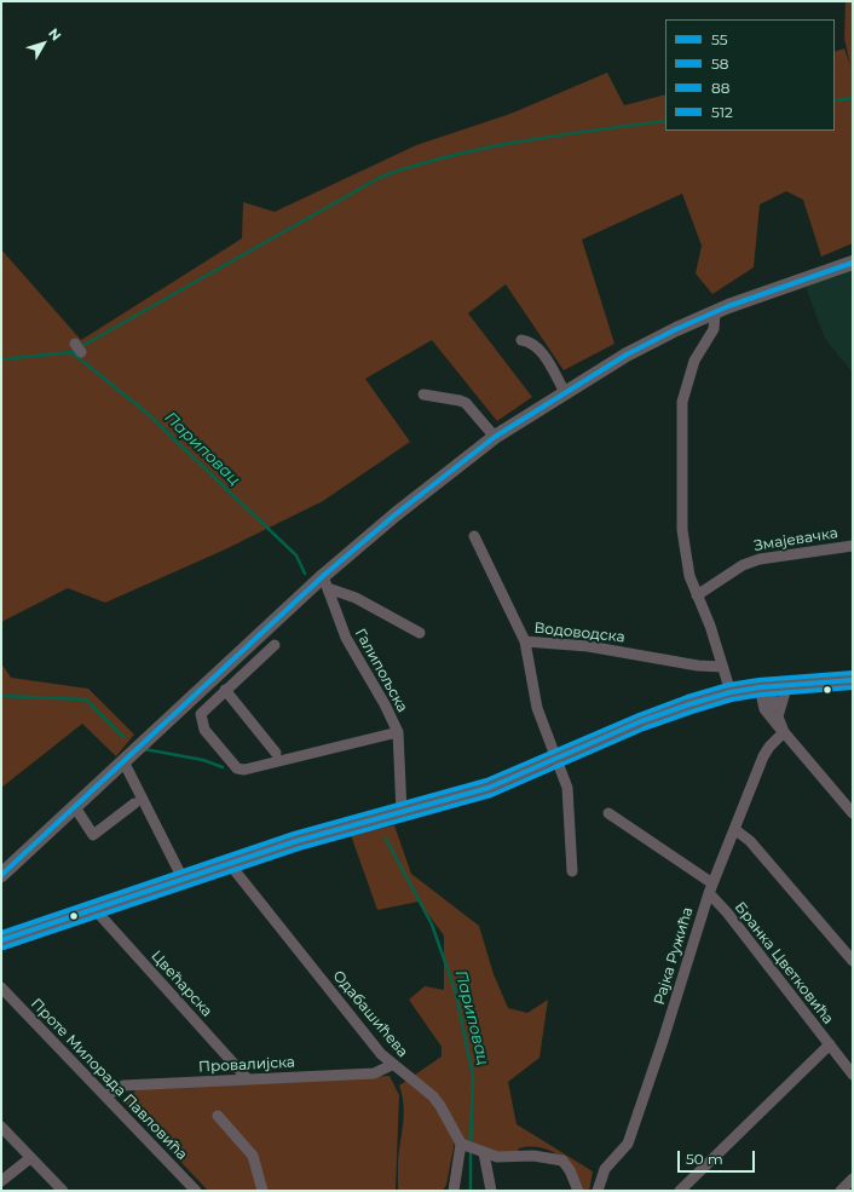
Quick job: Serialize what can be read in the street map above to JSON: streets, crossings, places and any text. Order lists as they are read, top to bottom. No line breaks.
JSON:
{"streets":{"street":["Змајевачка","Водоводска","Галипољска","Рајка Ружића","Бранка Цветковића","Цвећарска","Одабашићева","Провалијска","Проте Милорада Павловића"]},"crossings":[["Рајка Ружића","Бранка Цветковића"],["Цвећарска","Провалијска"],["Одабашићева","Провалијска"],["Провалијска","Проте Милорада Павловића"]],"water":["Париповац"],"lines":["transit line 55","transit line 512","transit line 58","transit line 88"],"legend":["55","58","88","512"],"scale_bar":"50 m","north":"top right"}
